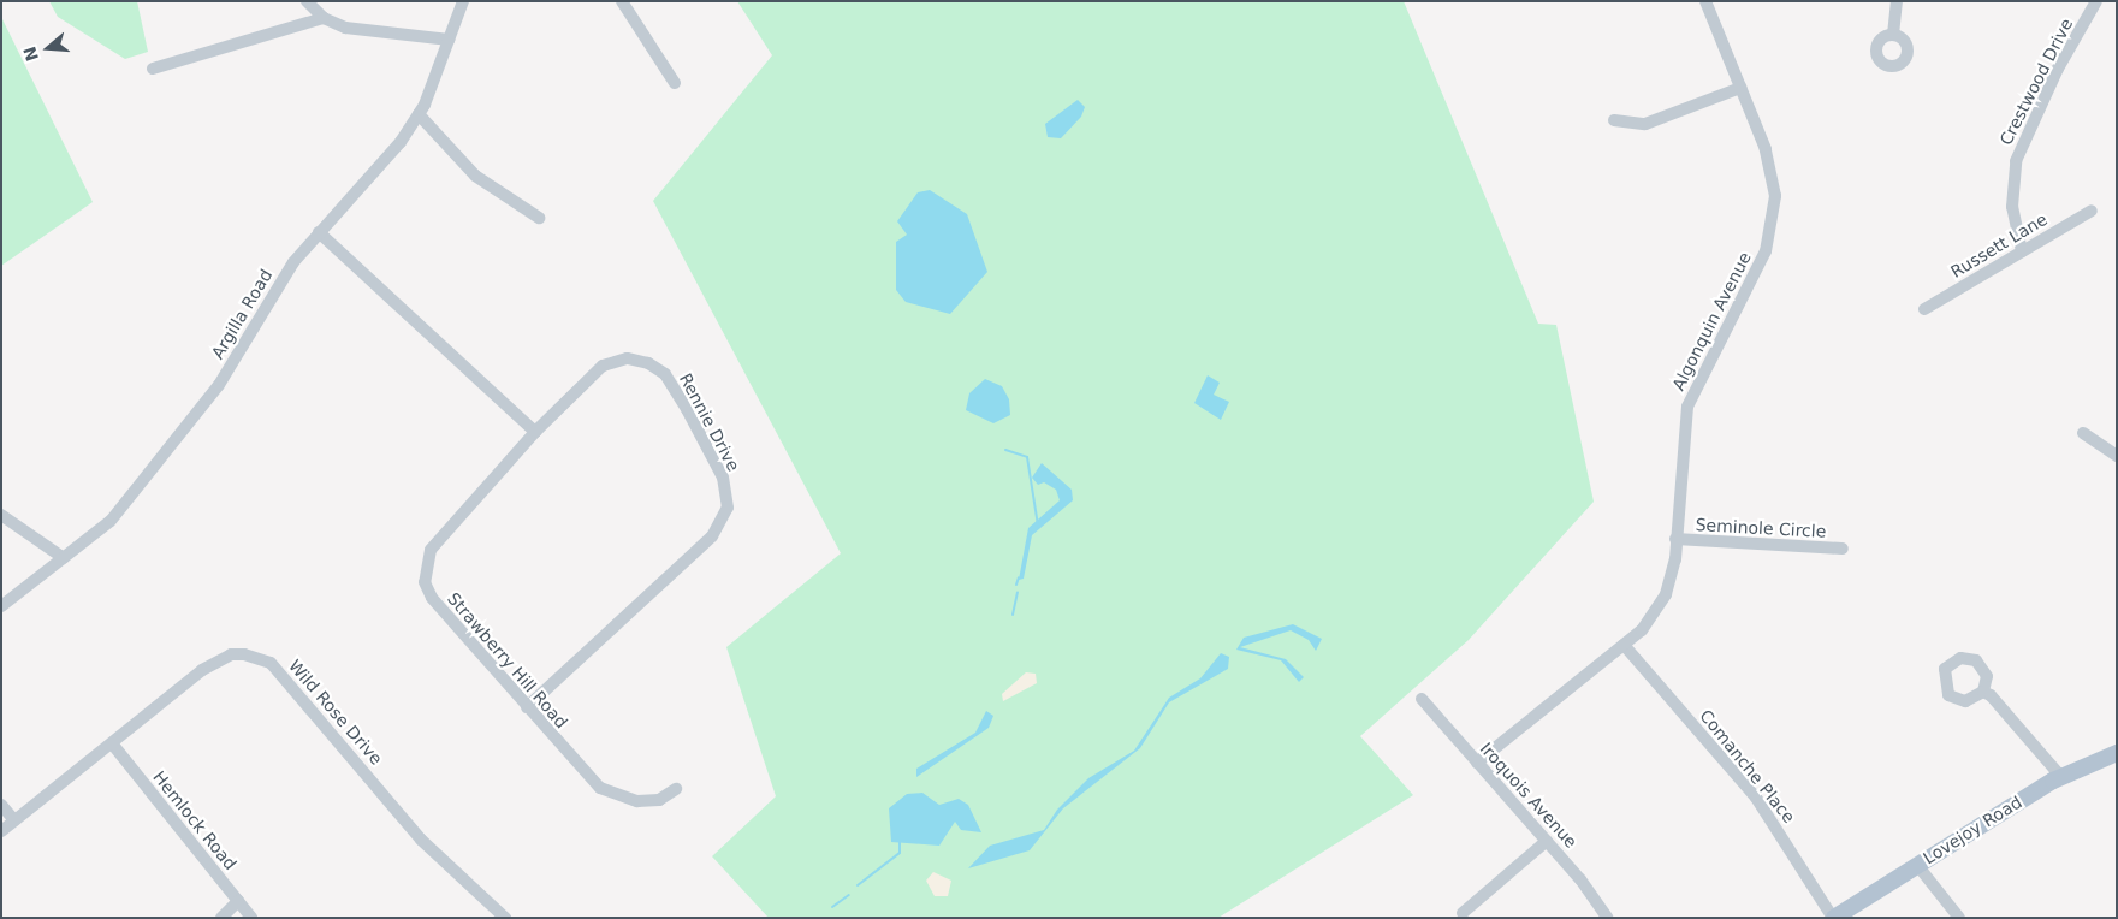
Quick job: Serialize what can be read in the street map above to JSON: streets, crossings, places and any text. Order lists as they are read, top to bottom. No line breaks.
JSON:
{"streets":{"main road":["Lovejoy Road"],"street":["Crestwood Drive","Russett Lane","Argilla Road","Algonquin Avenue","Rennie Drive","Seminole Circle","Strawberry Hill Road","Wild Rose Drive","Comanche Place","Iroquois Avenue","Hemlock Road"]},"crossings":[["Crestwood Drive","Russett Lane"],["Algonquin Avenue","Seminole Circle"],["Algonquin Avenue","Comanche Place"],["Algonquin Avenue","Iroquois Avenue"],["Rennie Drive","Strawberry Hill Road"],["Wild Rose Drive","Hemlock Road"],["Comanche Place","Lovejoy Road"]],"north":"left"}
